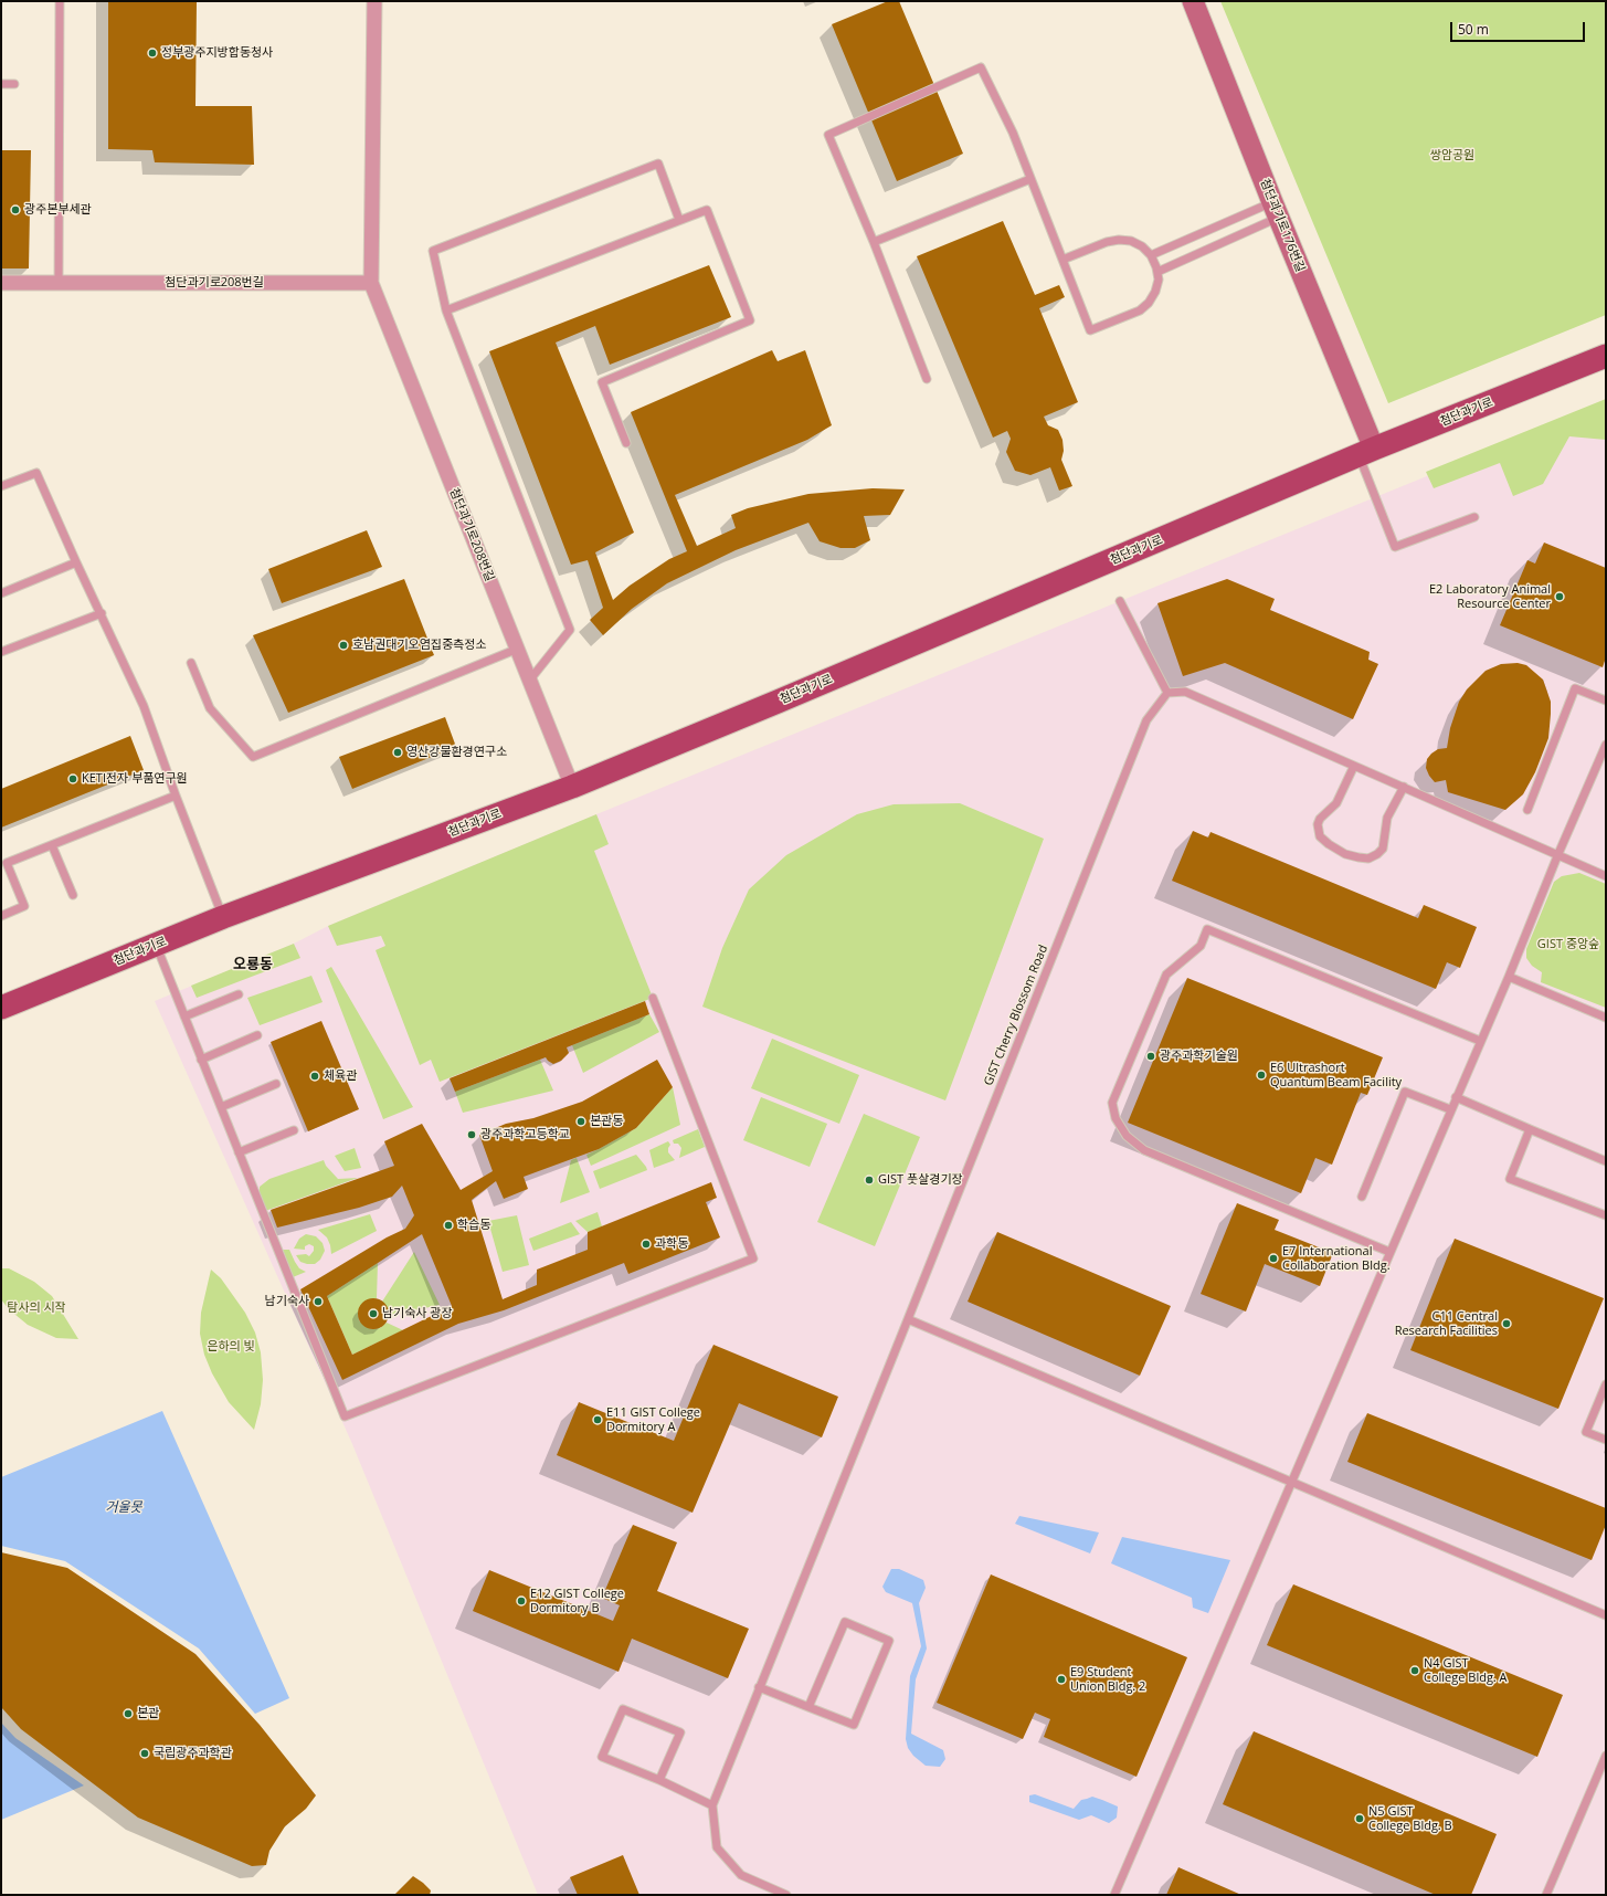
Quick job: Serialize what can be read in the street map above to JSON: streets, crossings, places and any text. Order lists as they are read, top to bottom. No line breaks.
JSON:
{"streets":{"main road":["첨단과기로"],"street":["첨단과기로176번길","첨단과기로208번길"],"lane":["GIST Cherry Blossom Road"]},"crossings":[["첨단과기로176번길","첨단과기로"],["첨단과기로208번길","첨단과기로"]],"districts":["오룡동"],"water":["거울못"],"parks":["쌍암공원","GIST 중앙숲","탐사의 시작","은하의 빛"],"places":["정부광주지방합동청사","광주본부세관","E2 Laboratory Animal Resource Center","호남권대기오염집중측정소","영산강물환경연구소","KETI전자 부품연구원","광주과학기술원","E6 Ultrashort Quantum Beam Facility","체육관","본관동","광주과학고등학교","GIST 풋살경기장","학습동","과학동","E7 International Collaboration Bldg.","남기숙사","남기숙사 광장","C11 Central Research Facilities","E11 GIST College Dormitory A","E12 GIST College Dormitory B","N4 GIST College Bldg. A","E9 Student Union Bldg. 2","본관","국립광주과학관","N5 GIST College Bldg. B"],"scale_bar":"50 m"}
